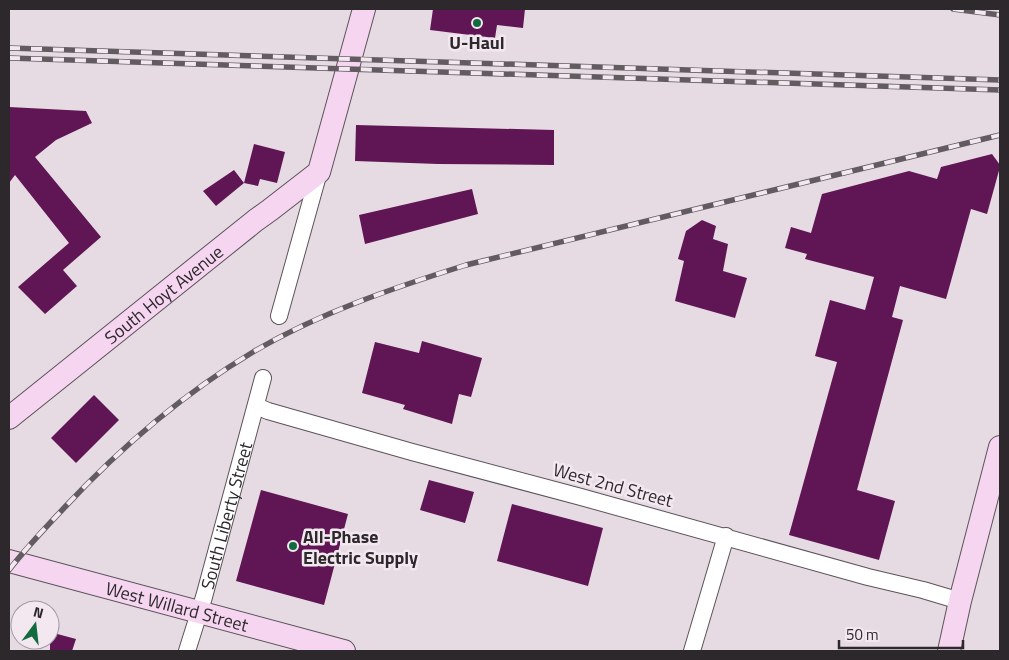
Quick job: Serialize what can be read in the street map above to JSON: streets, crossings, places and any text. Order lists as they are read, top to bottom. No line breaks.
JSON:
{"streets":{"main road":["South Hoyt Avenue","West Willard Street"],"street":["West 2nd Street","South Liberty Street"]},"crossings":[["West 2nd Street","South Liberty Street"],["South Liberty Street","West Willard Street"]],"places":["U-Haul","All-Phase Electric Supply"],"scale_bar":"50 m","north":"top"}
